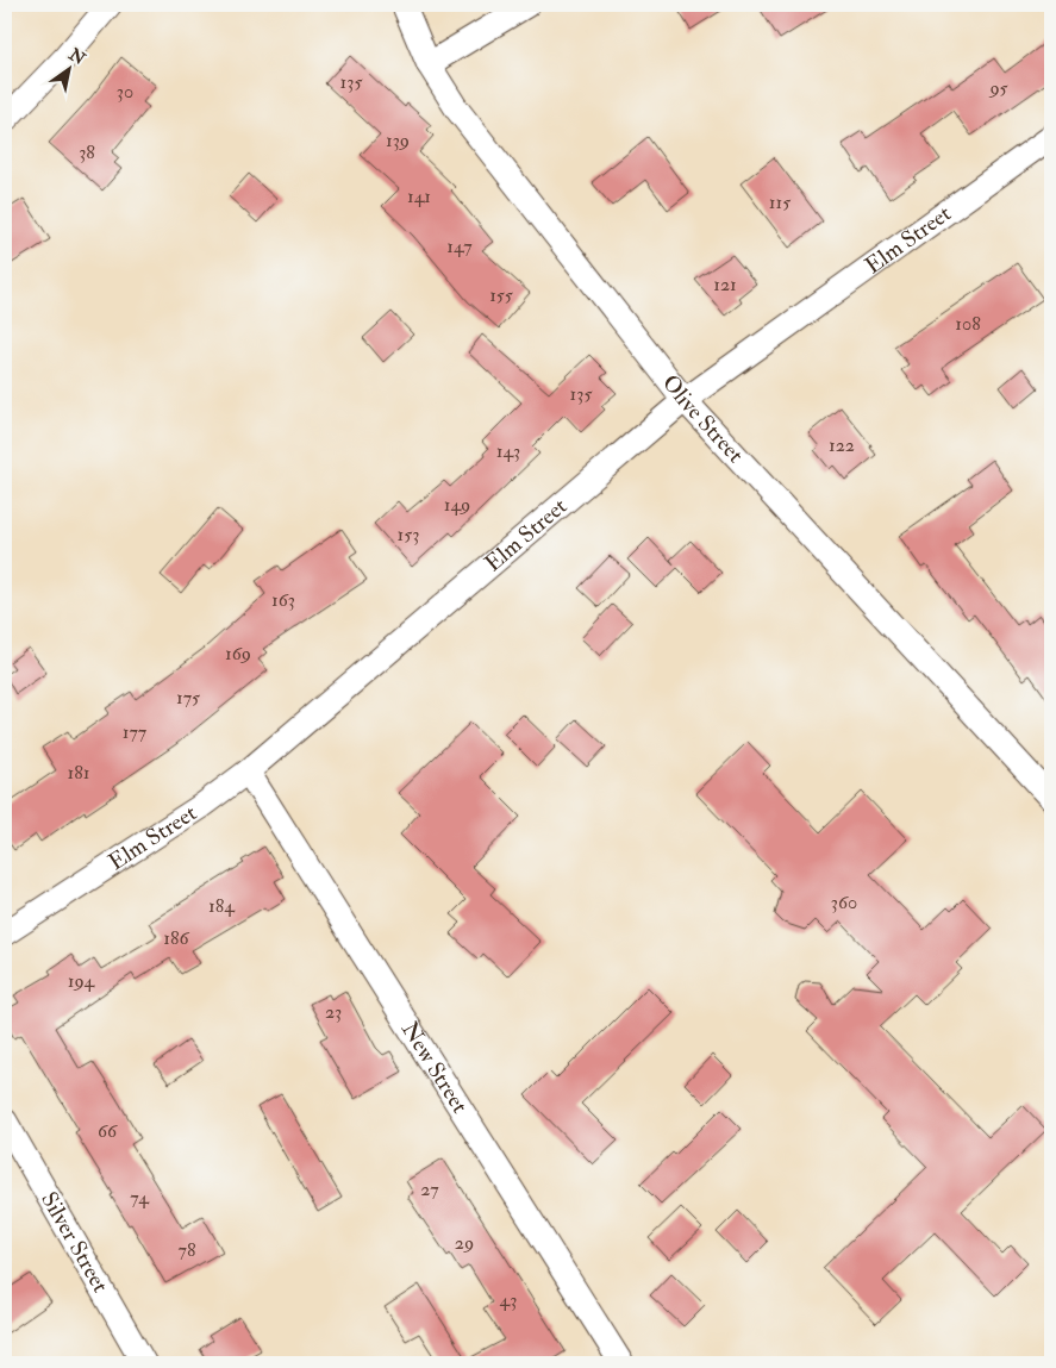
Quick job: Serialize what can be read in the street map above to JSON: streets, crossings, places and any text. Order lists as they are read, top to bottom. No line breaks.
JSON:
{"streets":{"street":["Elm Street","Olive Street","New Street","Silver Street"]},"crossings":[["Elm Street","Olive Street"],["Elm Street","New Street"]],"house_numbers":["135","95","30","139","38","141","115","147","121","155","108","135","122","143","149","153","163","169","175","177","181","360","184","186","194","23","66","27","74","29","78","43"],"north":"top right"}
